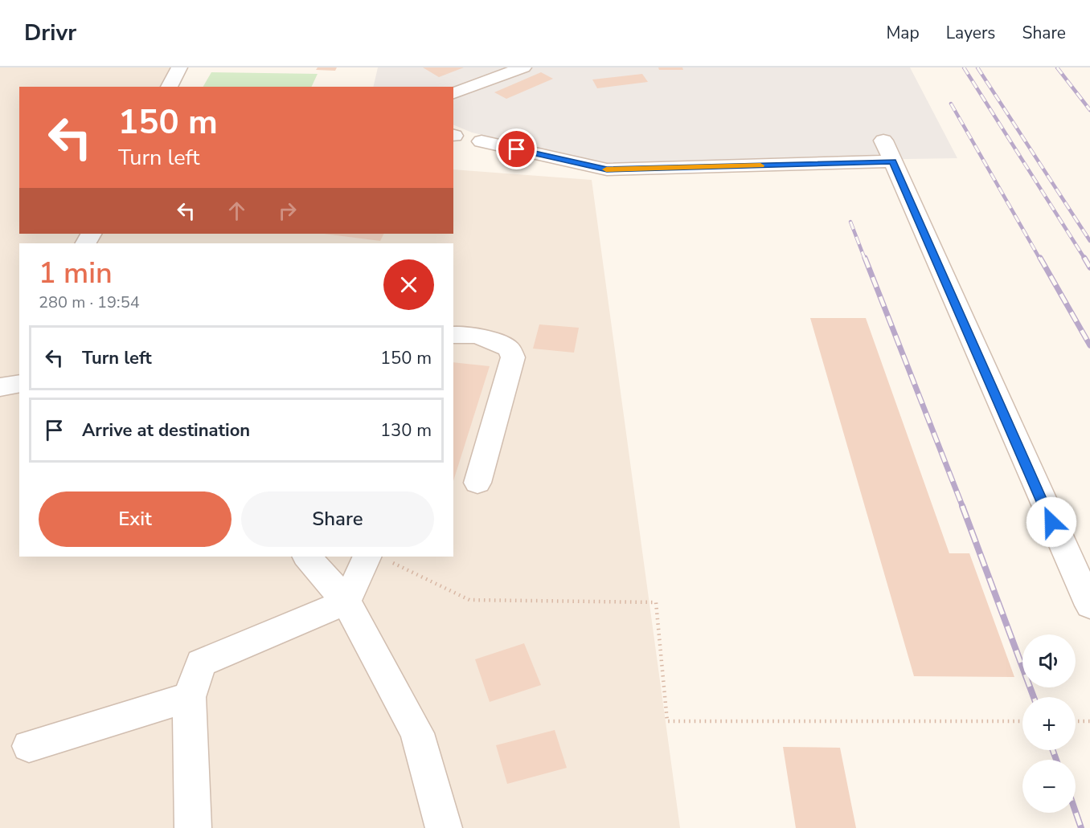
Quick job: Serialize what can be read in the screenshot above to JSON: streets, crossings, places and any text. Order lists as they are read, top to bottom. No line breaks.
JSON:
{"page":{"header":"Drivr","nav":["Map","Layers","Share"],"turn":["150 m","Turn left"],"heading":["1 min","280 m · 19:54"],"list":[{"name":"Turn left","value":"150 m"},{"name":"Arrive at destination","value":"130 m"}],"buttons":["Exit","Share"],"map_buttons":["+","−"]}}
